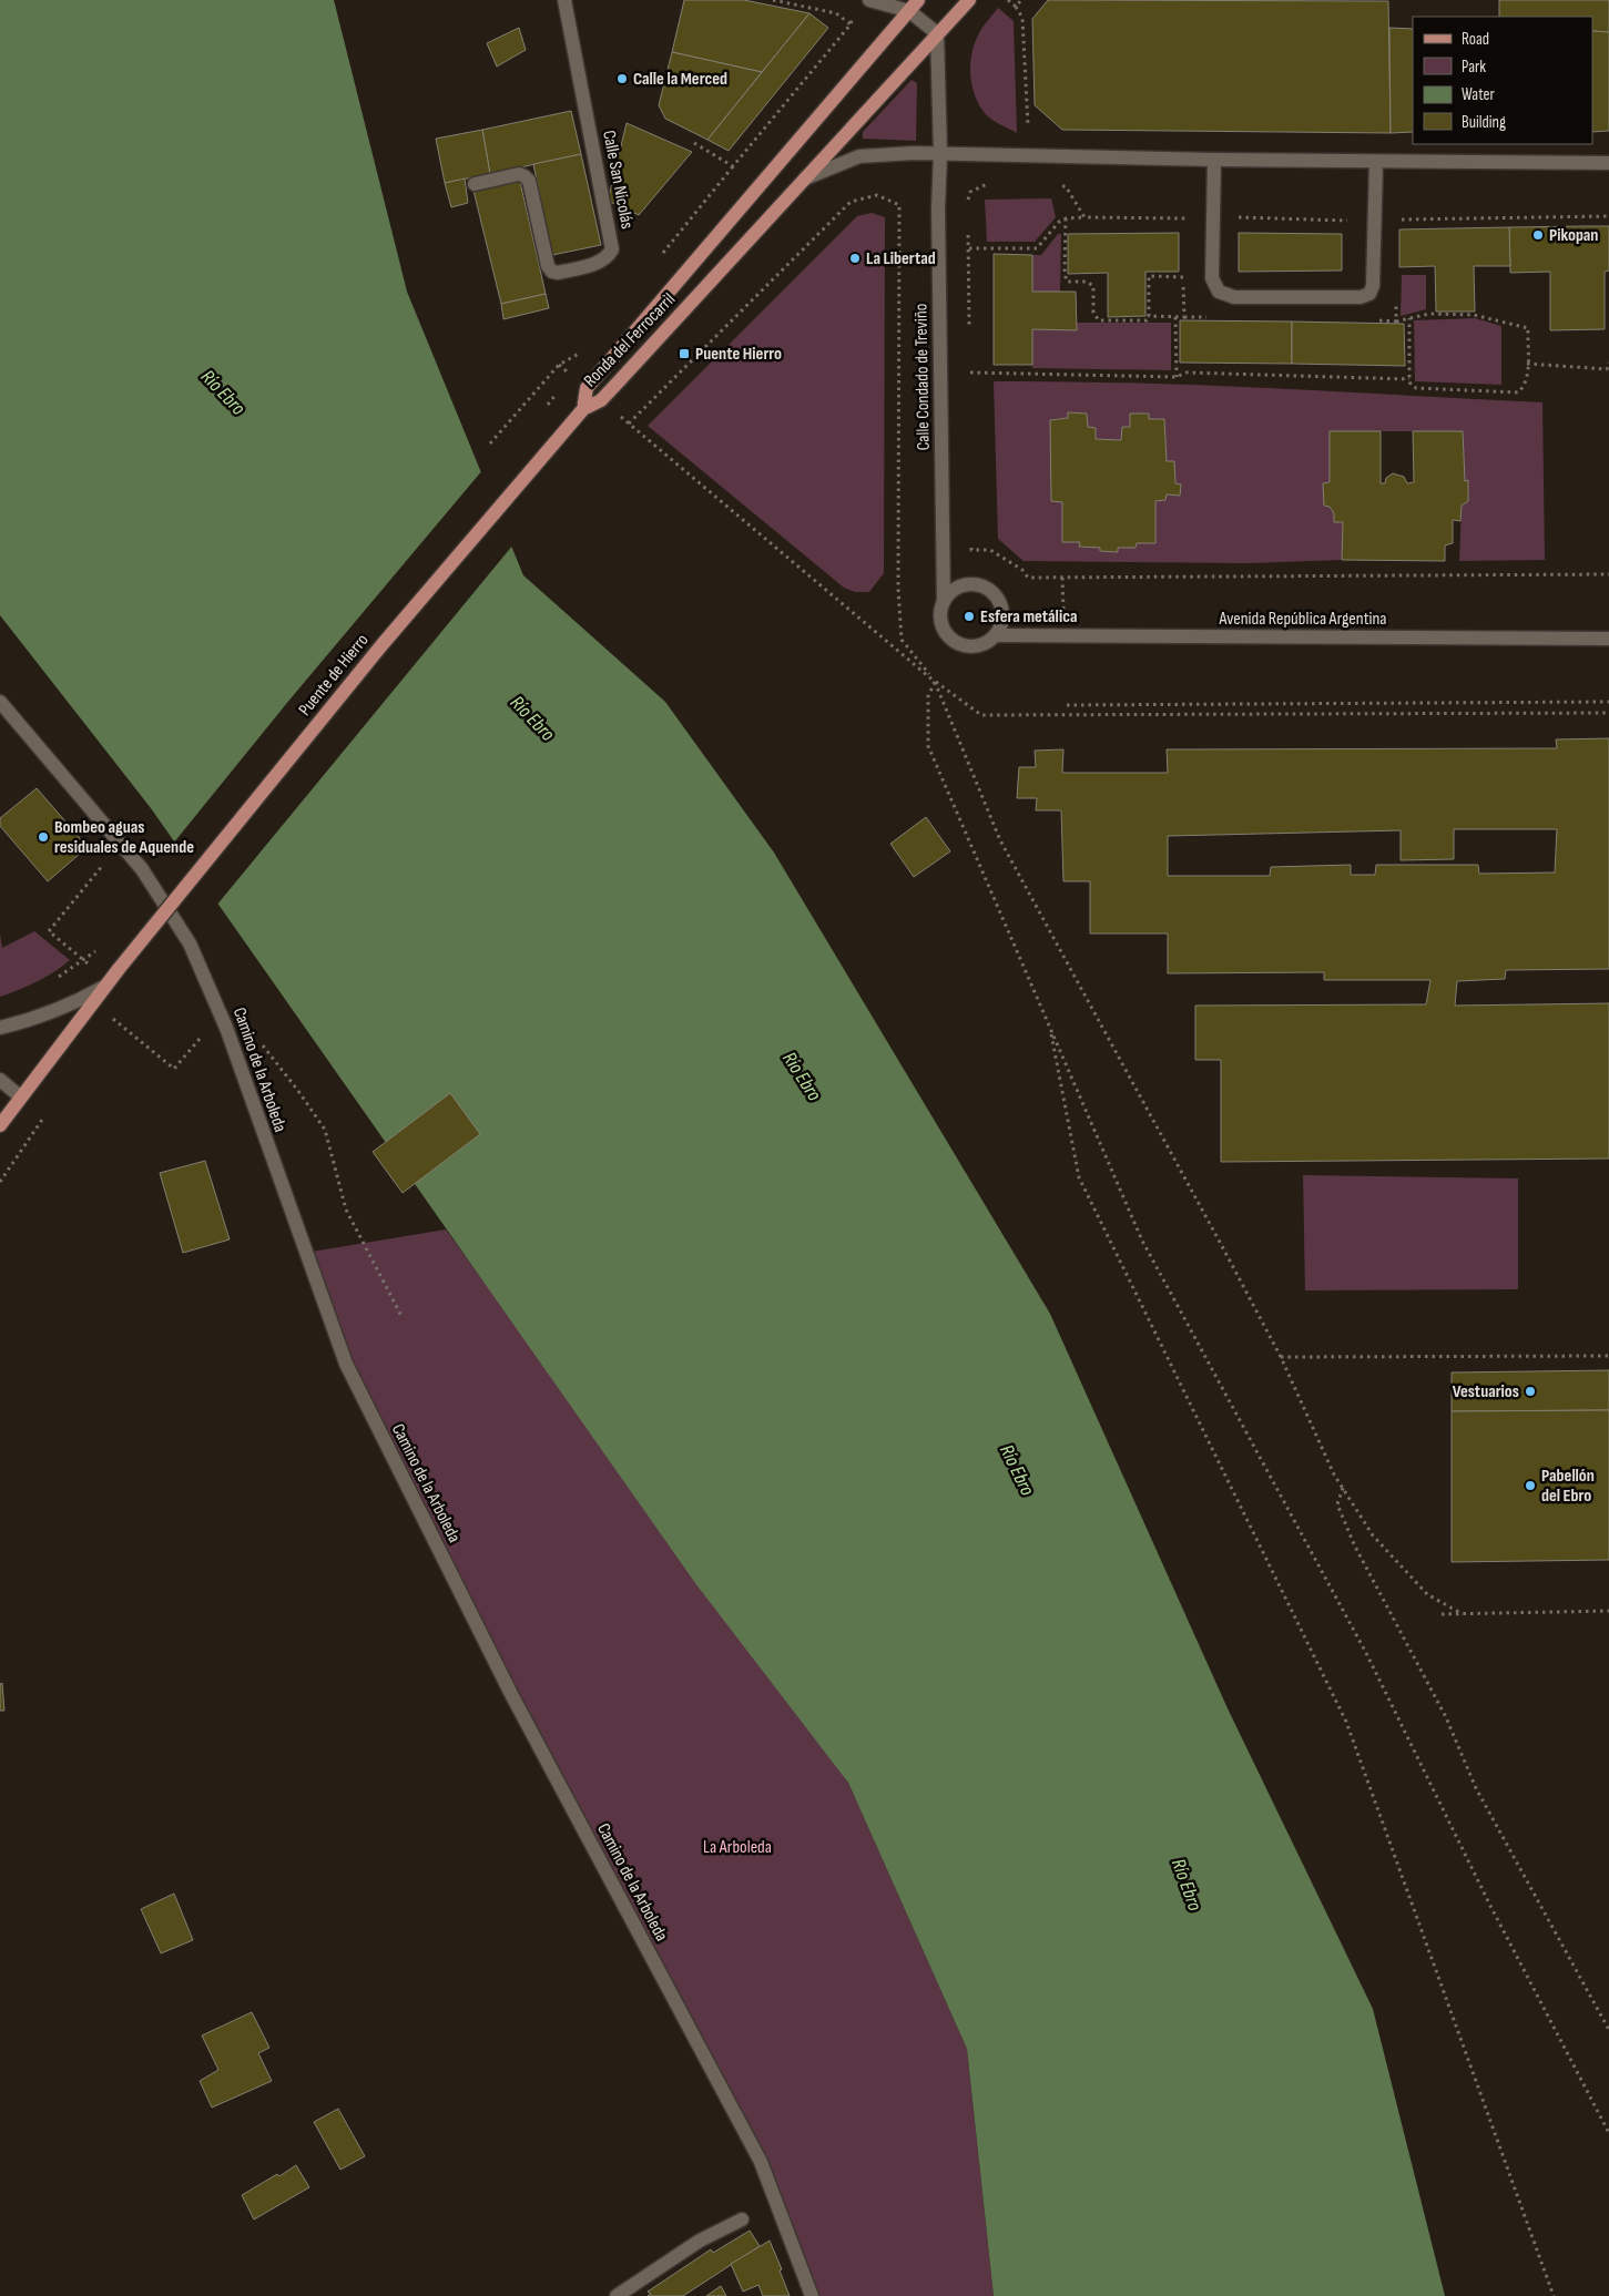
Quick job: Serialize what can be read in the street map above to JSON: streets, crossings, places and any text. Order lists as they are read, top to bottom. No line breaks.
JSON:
{"streets":{"main road":["Ronda del Ferrocarril","Puente de Hierro"],"street":["Calle San Nicolás","Calle Condado de Treviño","Avenida República Argentina","Camino de la Arboleda"]},"crossings":[["Ronda del Ferrocarril","Calle Condado de Treviño"],["Ronda del Ferrocarril","Puente de Hierro"],["Calle Condado de Treviño","Avenida República Argentina"]],"water":["Río Ebro"],"parks":["La Arboleda"],"places":{"other":["Calle la Merced","Pikopan","La Libertad","Esfera metálica","Bombeo aguas residuales de Aquende","Vestuarios","Pabellón del Ebro"],"transit":["Puente Hierro"]},"legend":["Road","Park","Water","Building"]}
